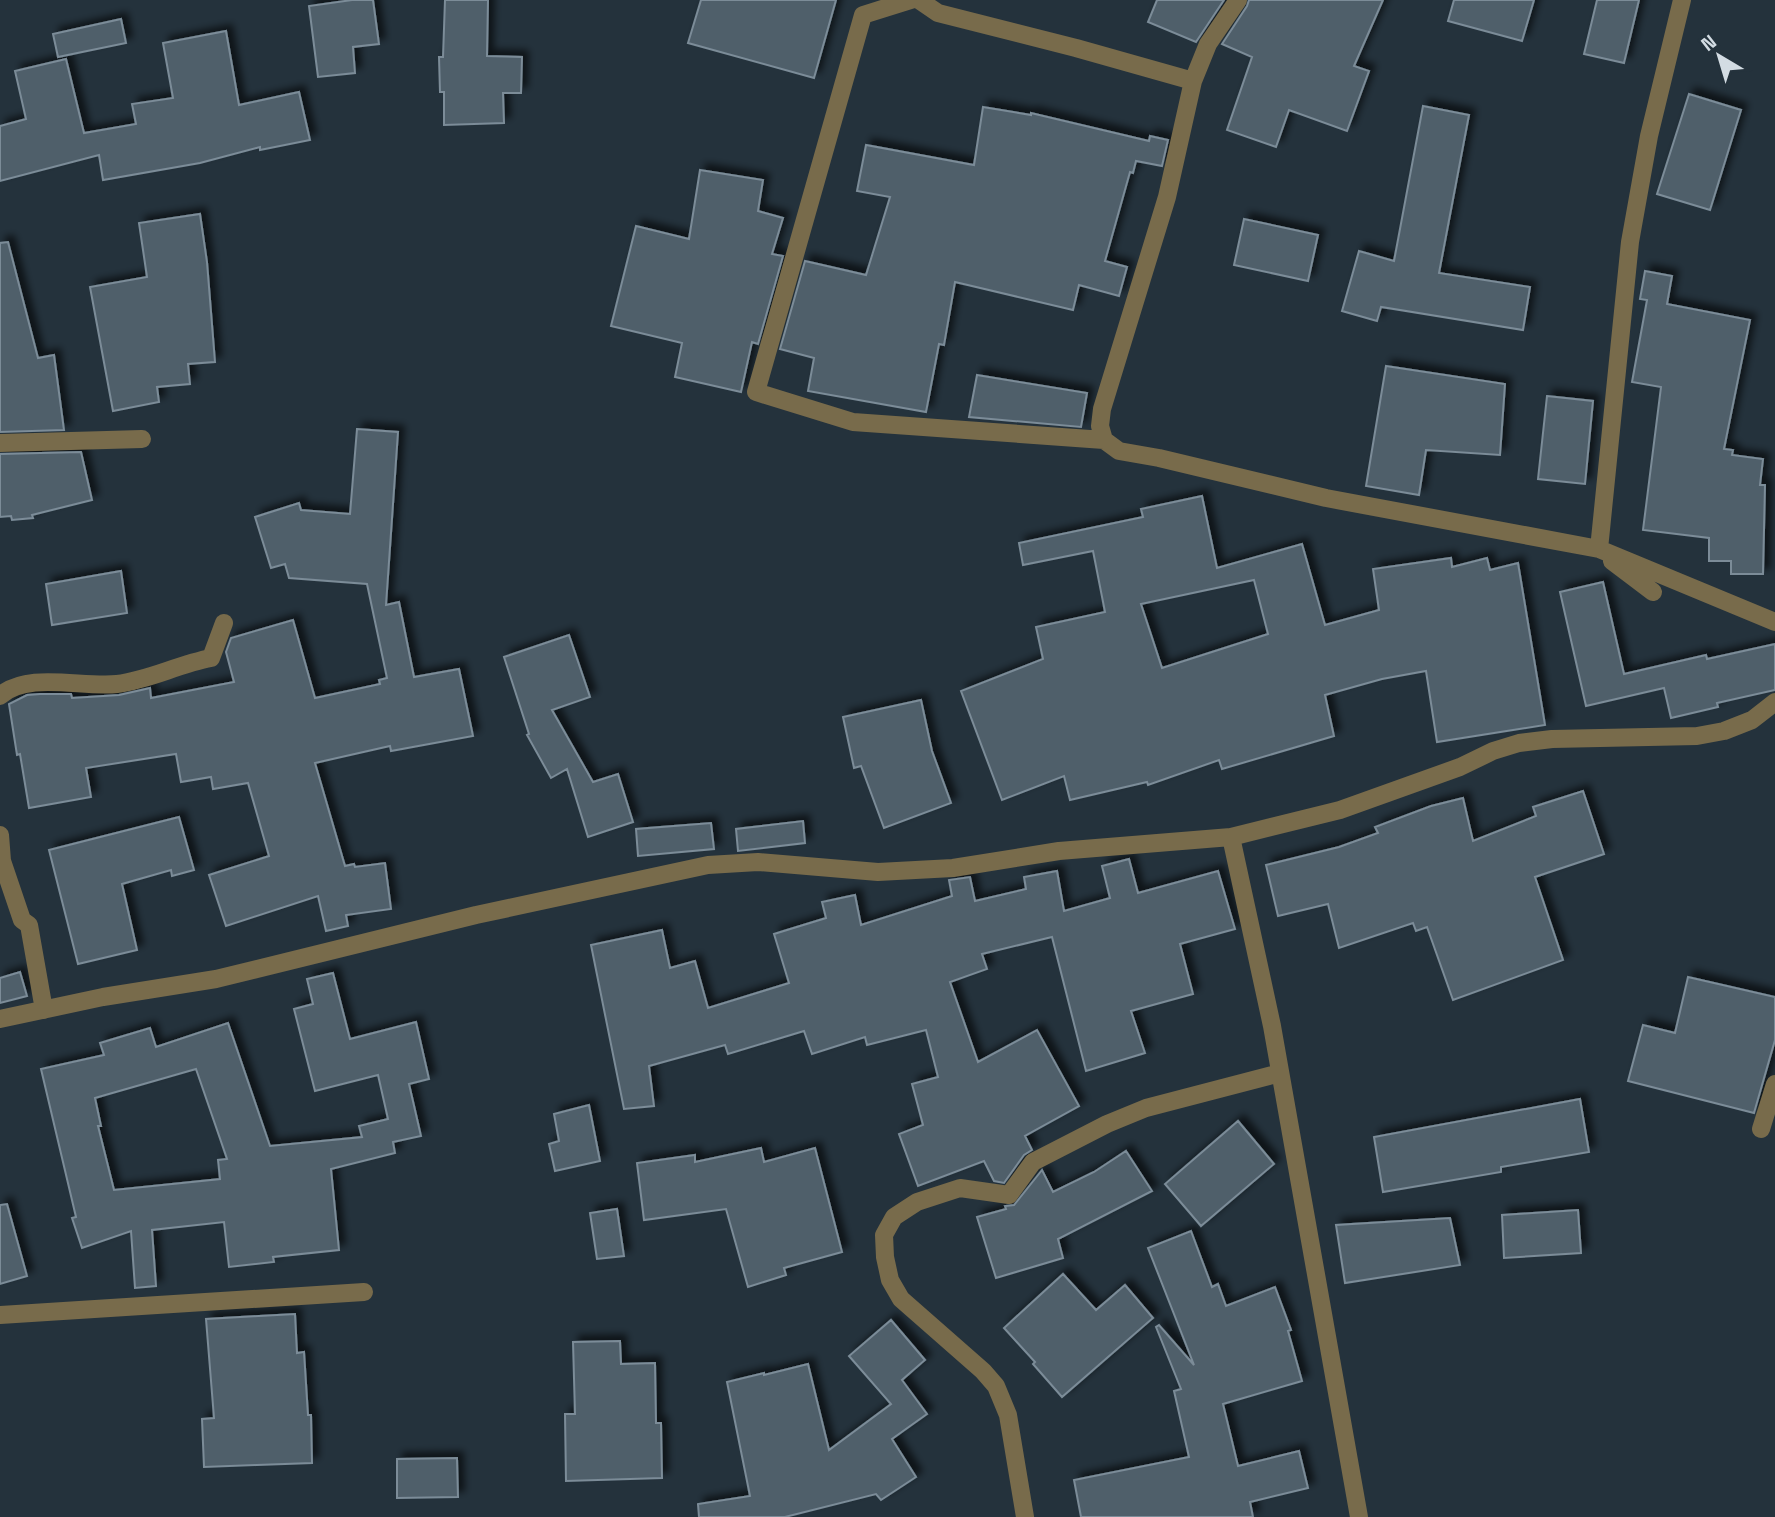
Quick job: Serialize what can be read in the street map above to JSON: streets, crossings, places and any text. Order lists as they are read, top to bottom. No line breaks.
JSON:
{"north":"top left"}
